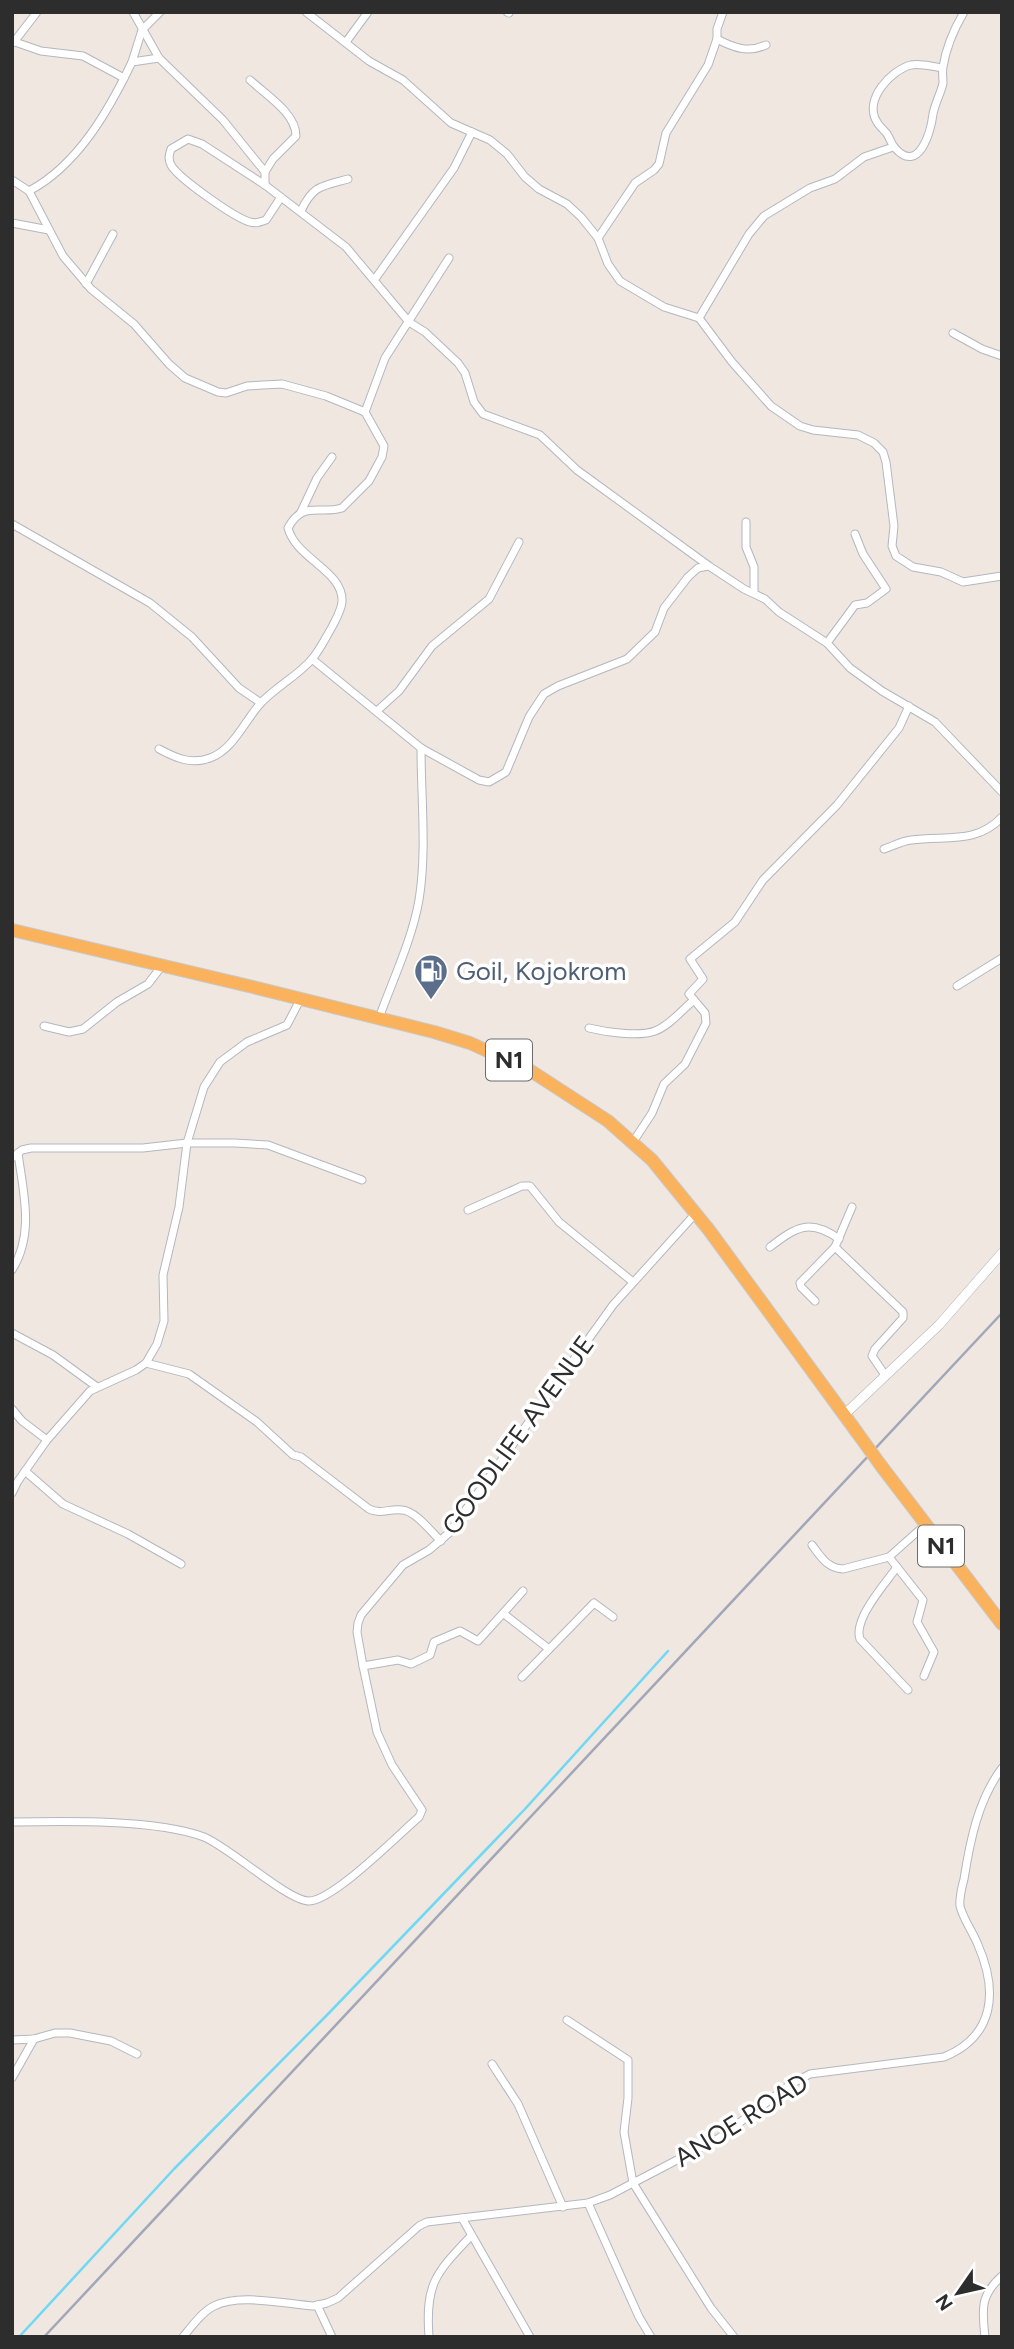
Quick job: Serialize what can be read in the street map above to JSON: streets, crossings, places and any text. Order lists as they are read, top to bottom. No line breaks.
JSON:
{"streets":{"highway":["N1"],"street":["GOODLIFE AVENUE","ANOE ROAD"]},"crossings":[["N1","GOODLIFE AVENUE"]],"places":{"fuel station":["Goil, Kojokrom"]},"north":"bottom left"}
